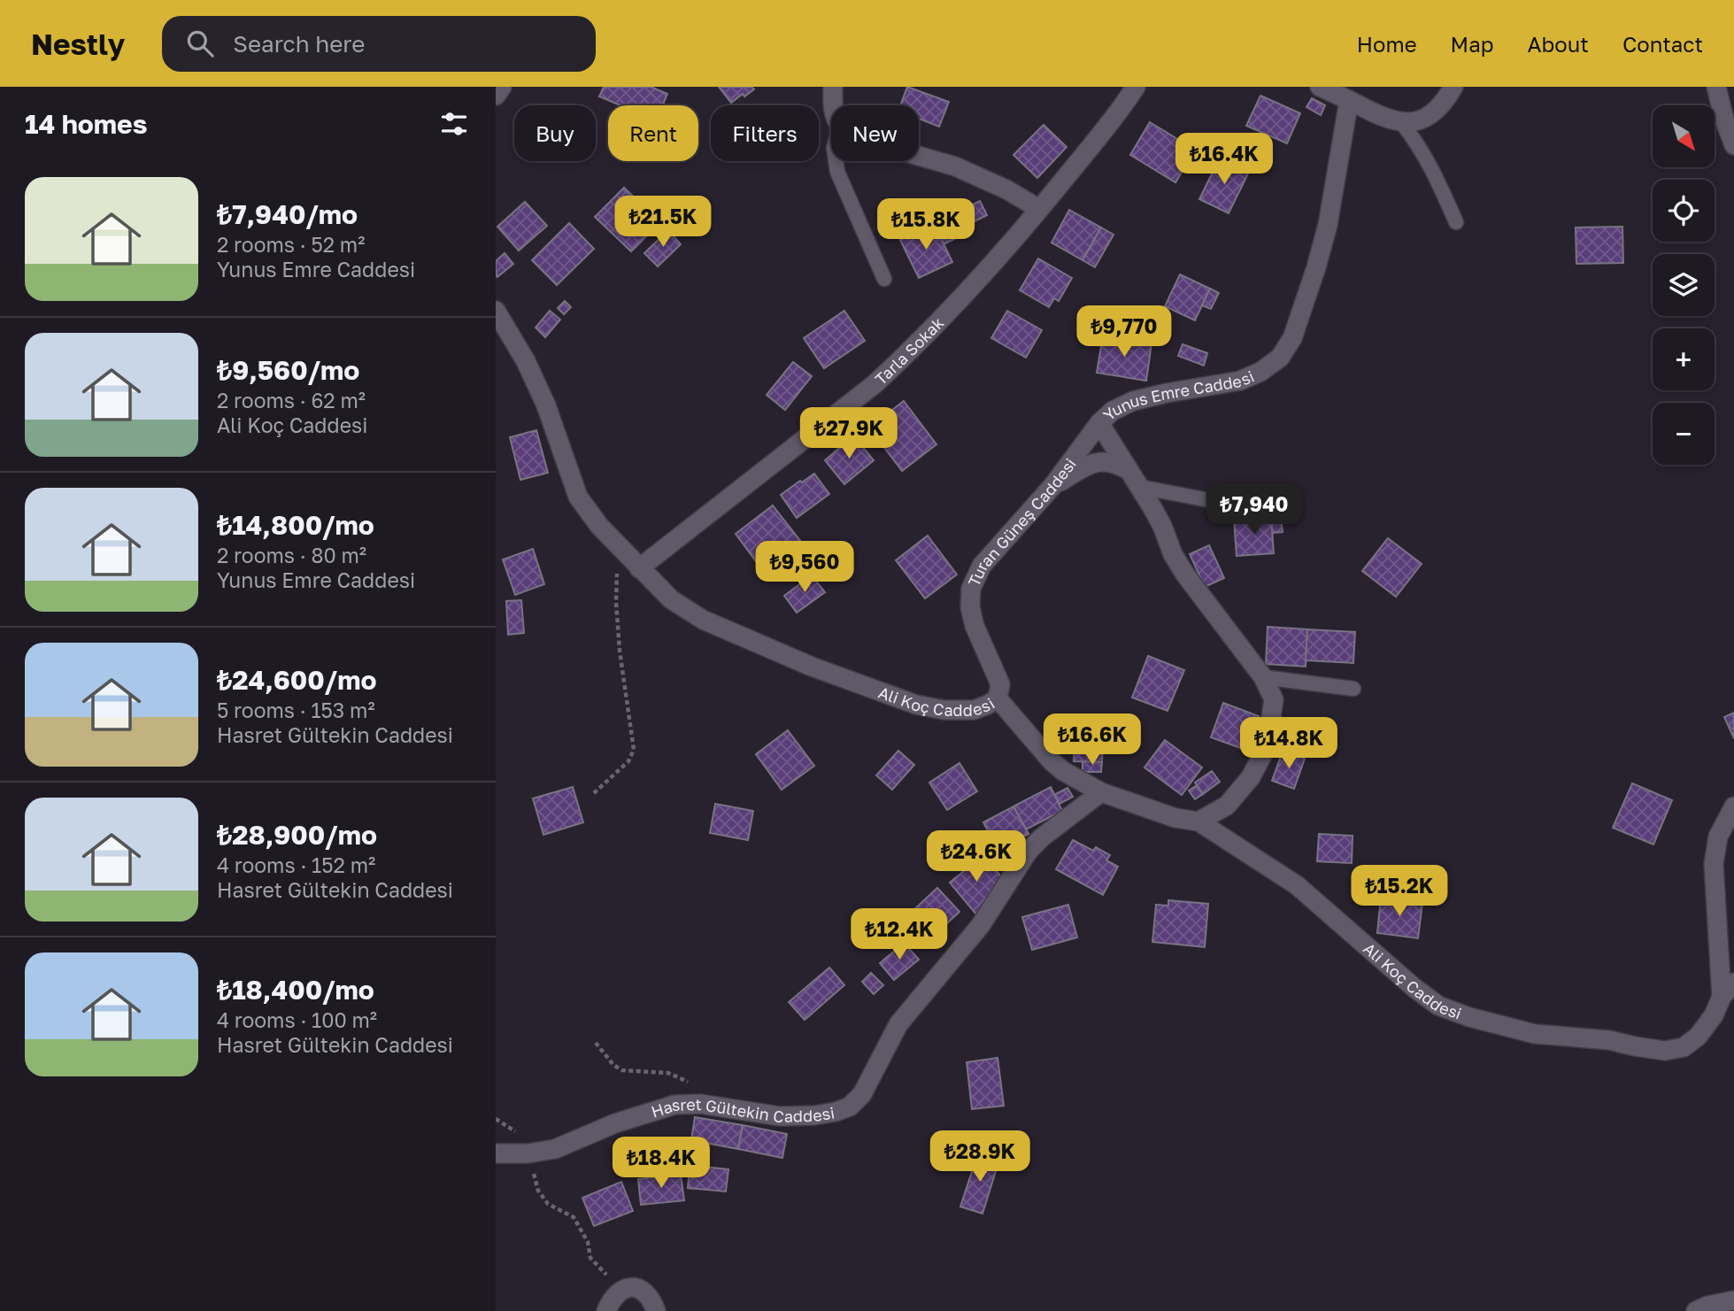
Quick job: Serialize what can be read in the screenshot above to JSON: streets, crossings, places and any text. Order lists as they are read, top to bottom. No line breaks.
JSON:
{"streets":{"street":["Tarla Sokak","Yunus Emre Caddesi","Turan Güneş Caddesi","Ali Koç Caddesi","Hasret Gültekin Caddesi"]},"crossings":[["Tarla Sokak","Ali Koç Caddesi"],["Yunus Emre Caddesi","Turan Güneş Caddesi"],["Yunus Emre Caddesi","Ali Koç Caddesi"],["Turan Güneş Caddesi","Ali Koç Caddesi"],["Ali Koç Caddesi","Hasret Gültekin Caddesi"]],"north":"bottom right","page":{"header":"Nestly","search":"Search here","nav":["Home","Map","About","Contact"],"heading":"14 homes","map_buttons":["+","−"],"chip":["Buy","Rent","Filters","New"],"price":["₺16.4K","₺21.5K","₺15.8K","₺9,770","₺27.9K","₺7,940","₺9,560","₺16.6K","₺14.8K","₺24.6K","₺15.2K","₺12.4K","₺28.9K","₺18.4K"],"list":[{"name":"₺7,940/mo","note":"2 rooms · 52 m² · Yunus Emre Caddesi"},{"name":"₺9,560/mo","note":"2 rooms · 62 m² · Ali Koç Caddesi"},{"name":"₺14,800/mo","note":"2 rooms · 80 m² · Yunus Emre Caddesi"},{"name":"₺24,600/mo","note":"5 rooms · 153 m² · Hasret Gültekin Caddesi"},{"name":"₺28,900/mo","note":"4 rooms · 152 m² · Hasret Gültekin Caddesi"},{"name":"₺18,400/mo","note":"4 rooms · 100 m² · Hasret Gültekin Caddesi"}]}}
